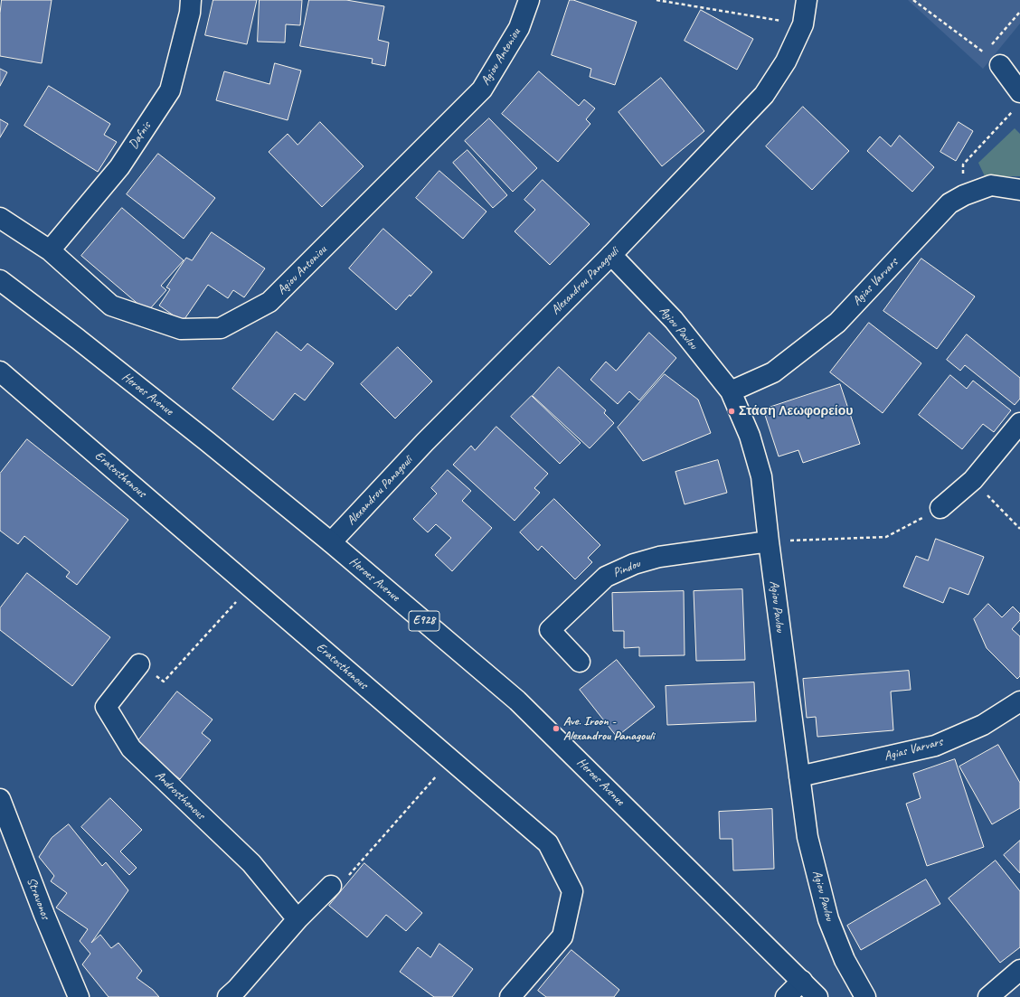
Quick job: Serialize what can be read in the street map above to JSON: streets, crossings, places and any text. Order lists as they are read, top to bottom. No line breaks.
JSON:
{"streets":{"street":["Agiou Antoniou","Dafnis","Alexandrou Panagouli","Agias Varvars","Agiou Pavlou","Heroes Avenue","Eratosthenous","Pindou","E928","Androsthenous","Stravonos"]},"crossings":[["Agiou Antoniou","Dafnis"],["Alexandrou Panagouli","Agiou Pavlou"],["Alexandrou Panagouli","Heroes Avenue"],["Agias Varvars","Agiou Pavlou"],["Agiou Pavlou","Pindou"]],"places":["Στάση Λεωφορείου","Ave. Iroon - Alexandrou Panagouli"]}
